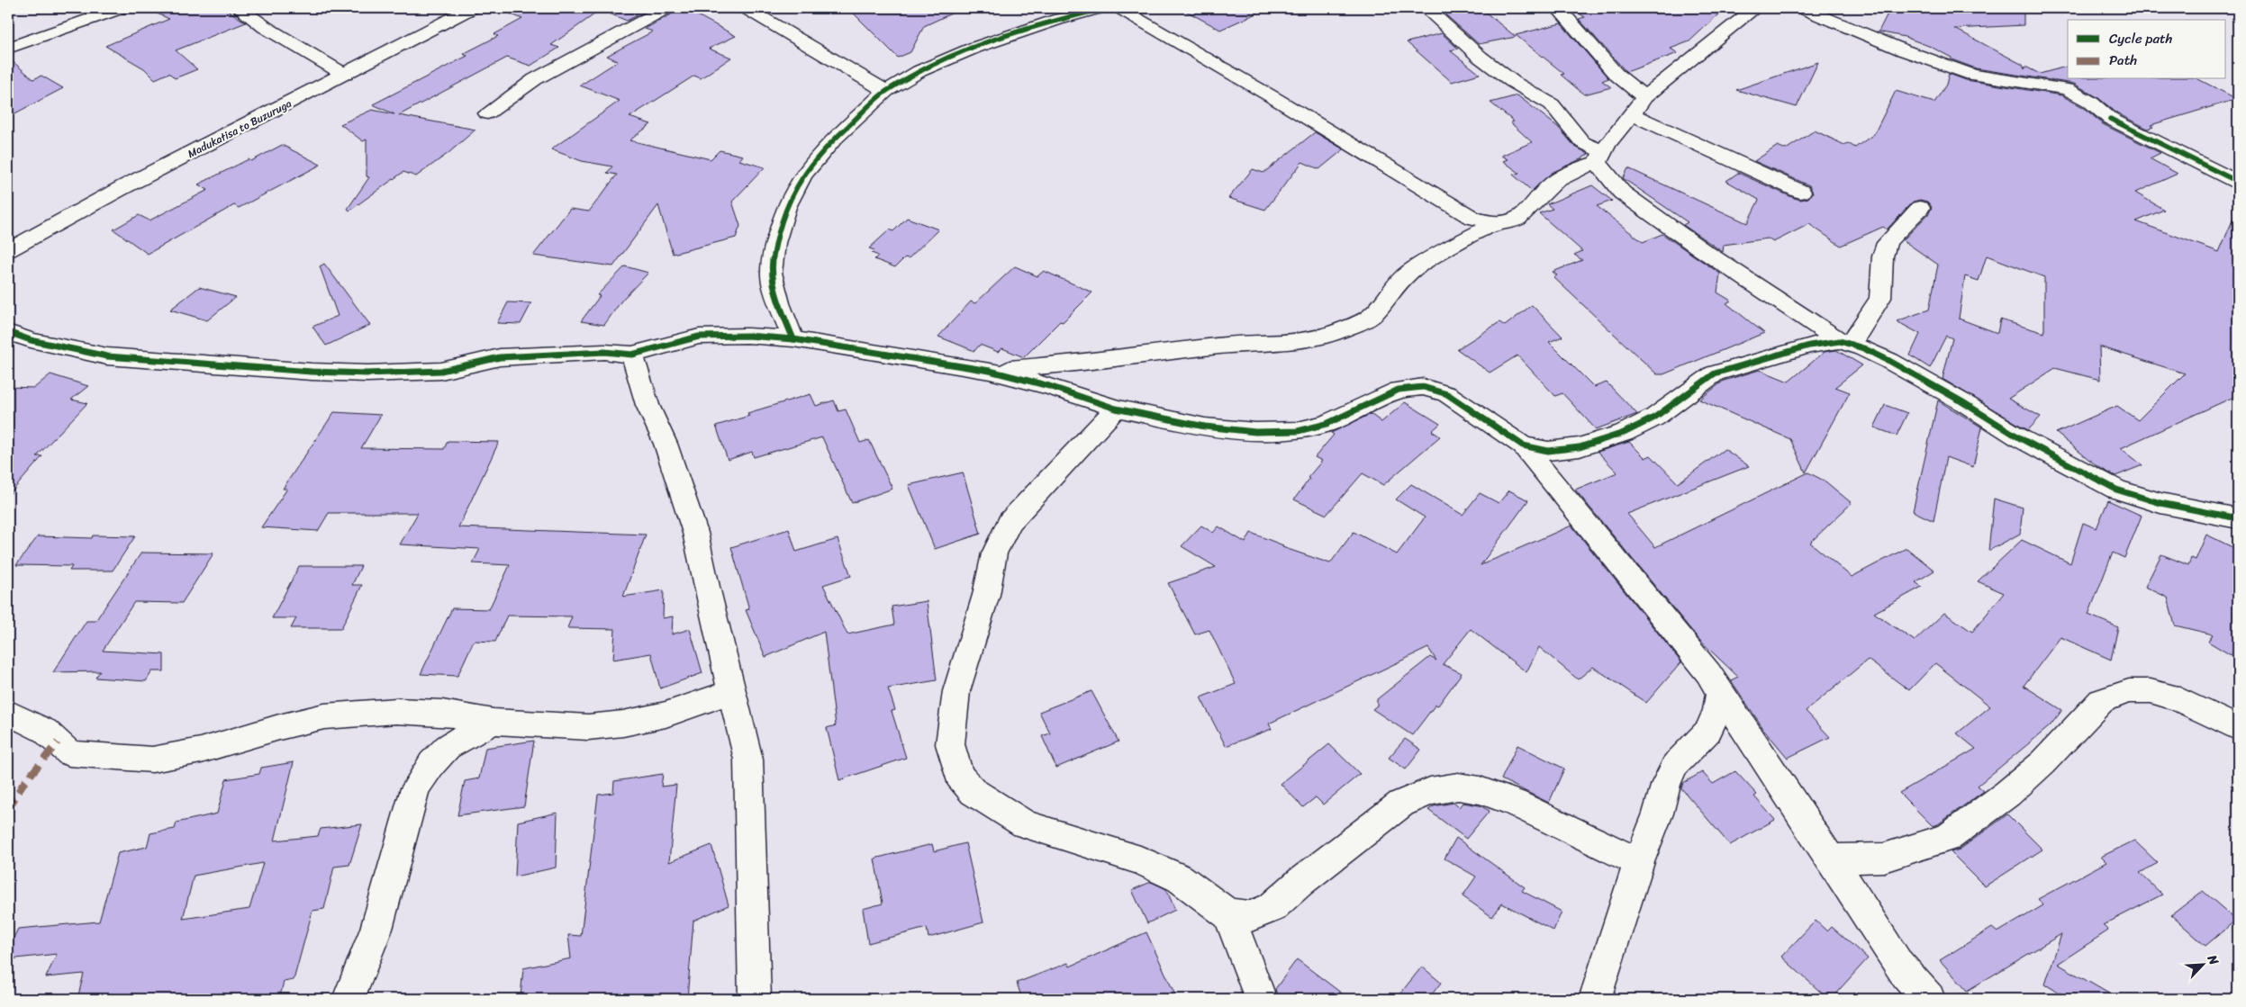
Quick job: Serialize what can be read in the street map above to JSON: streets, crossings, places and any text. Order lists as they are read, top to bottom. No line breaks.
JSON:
{"streets":{"street":["Madukatisa to Buzuruga"]},"legend":["Cycle path","Path"],"north":"top right"}
